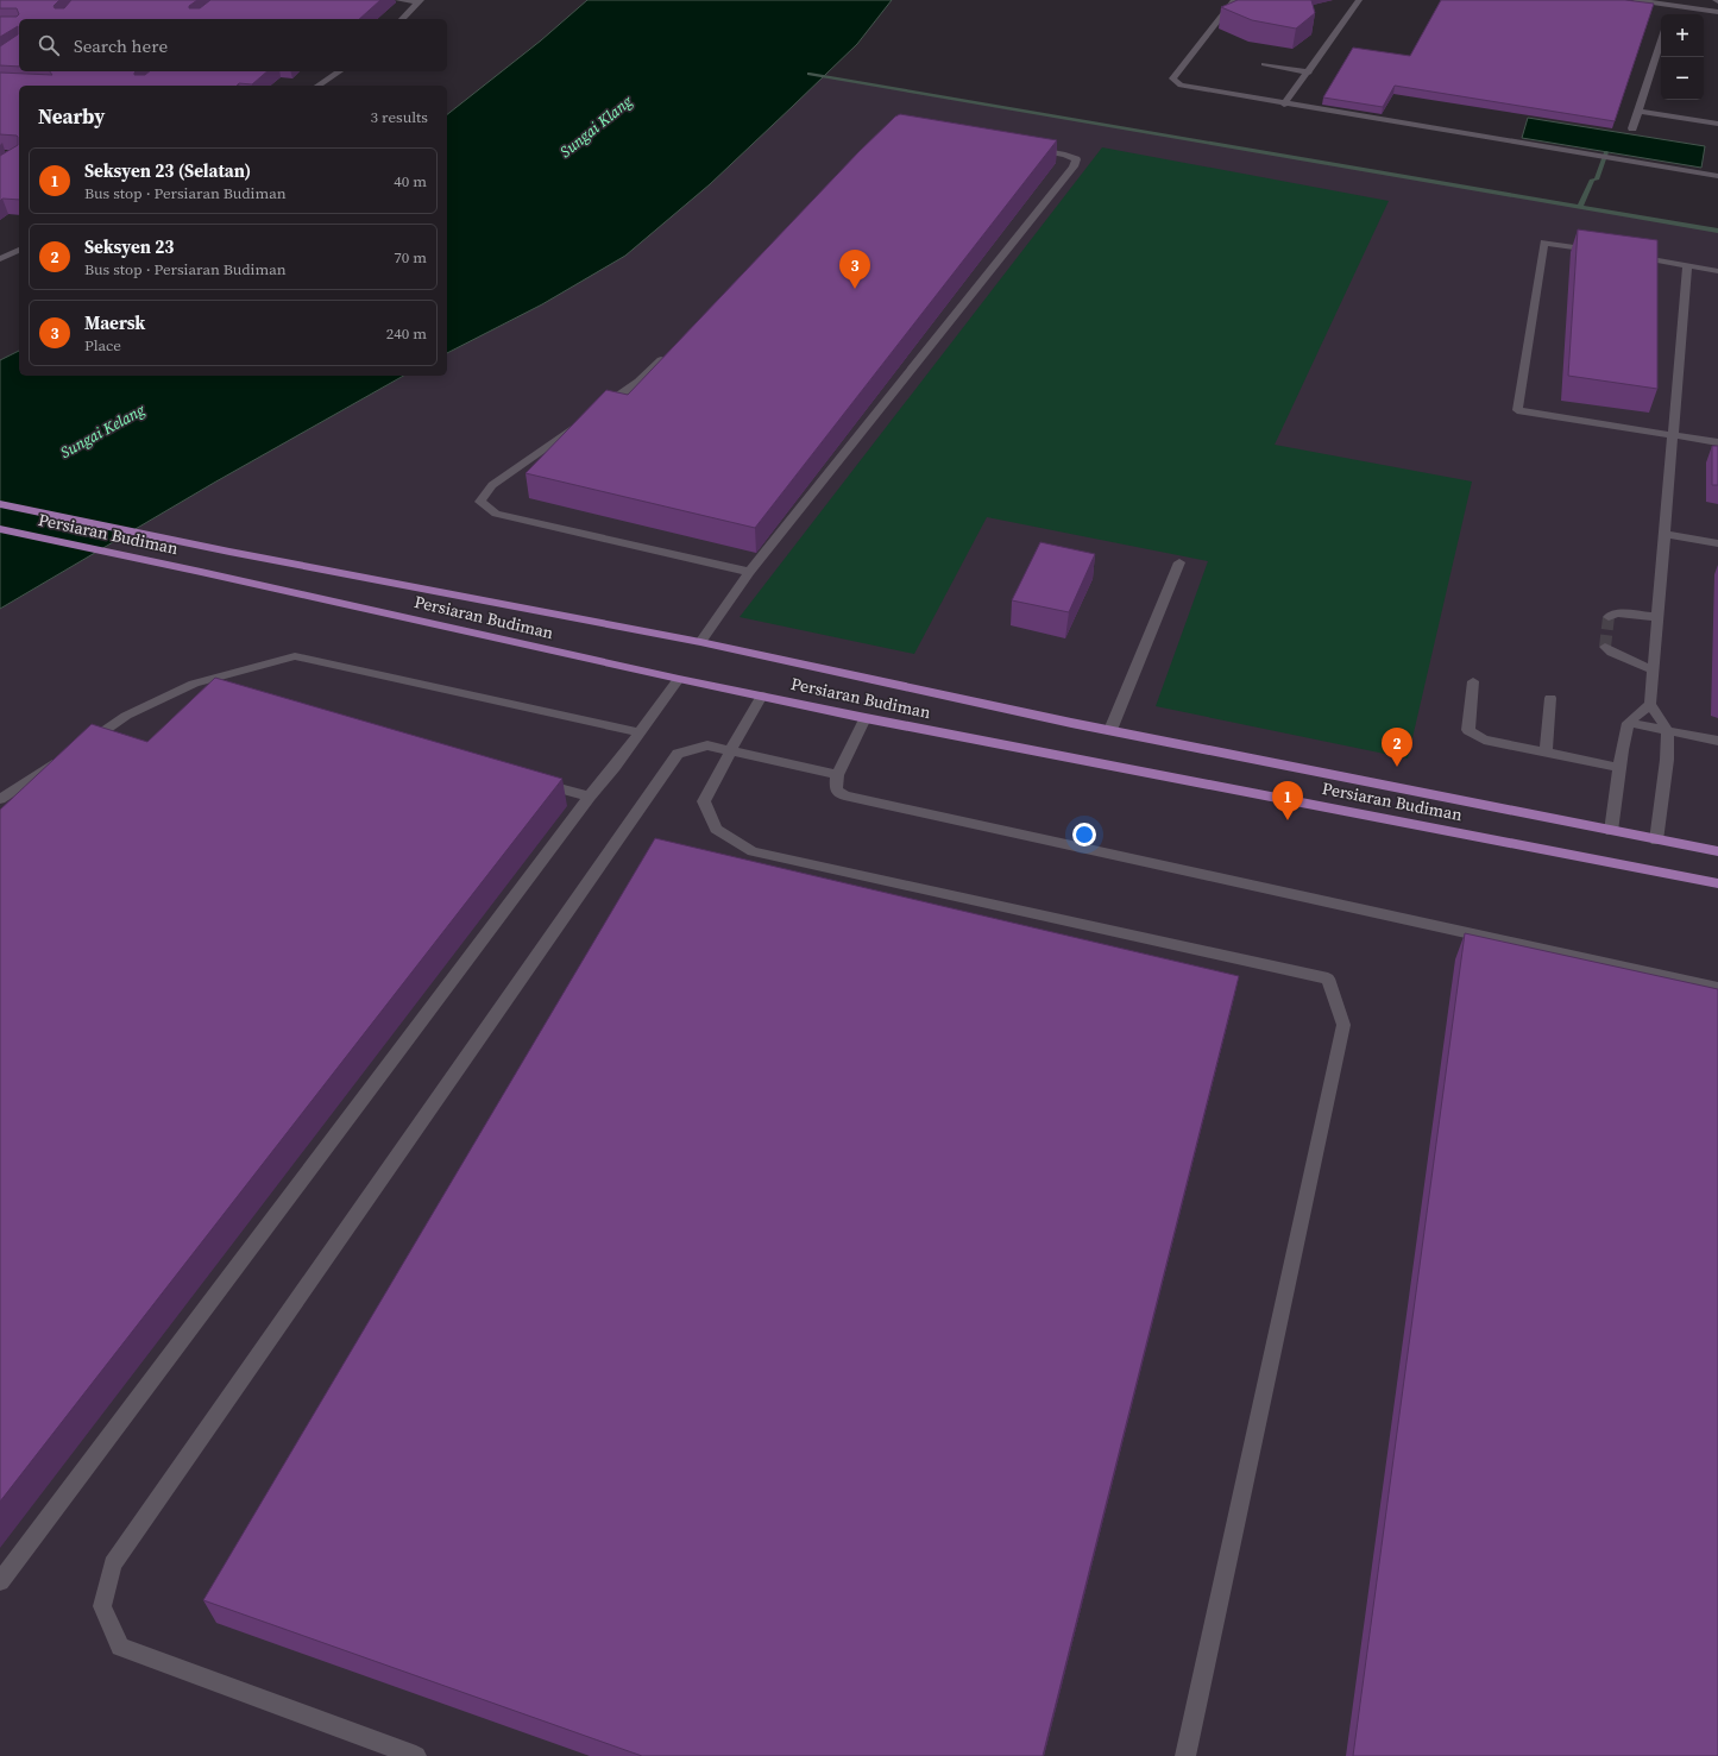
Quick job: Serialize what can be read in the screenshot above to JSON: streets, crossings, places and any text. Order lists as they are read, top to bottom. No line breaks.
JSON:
{"streets":{"main road":["Persiaran Budiman"]},"water":["Sungai Klang","Sungai Kelang"],"page":{"map_buttons":["+","−"],"search":"Search here","heading":["Nearby","3 results"],"list":[{"mark":"1","name":"Seksyen 23 (Selatan)","note":"Bus stop · Persiaran Budiman","value":"40 m"},{"mark":"2","name":"Seksyen 23","note":"Bus stop · Persiaran Budiman","value":"70 m"},{"mark":"3","name":"Maersk","note":"Place","value":"240 m"}],"pins":["3","2","1"]}}
